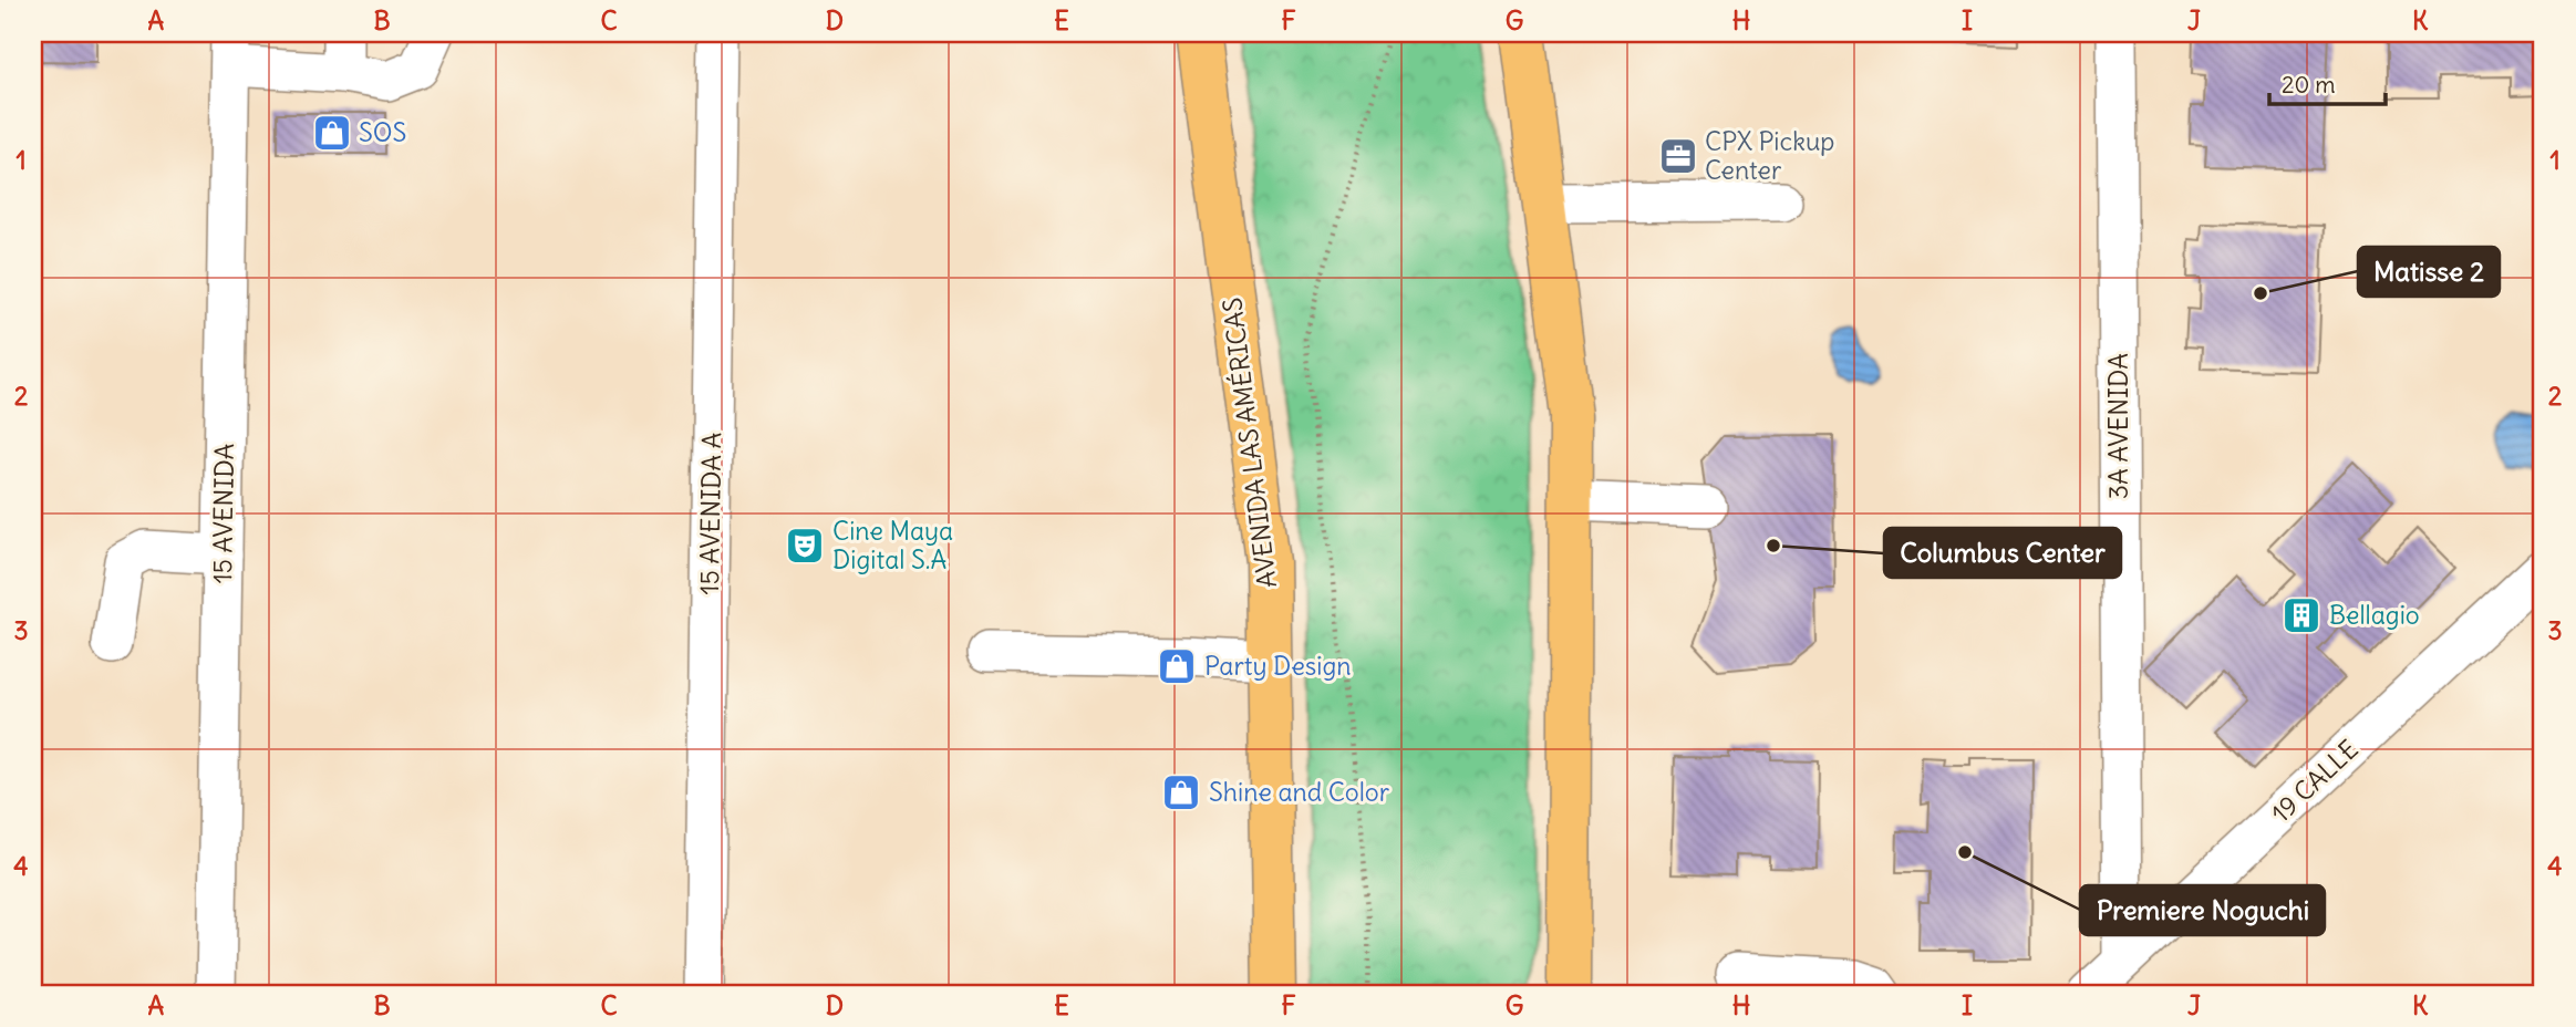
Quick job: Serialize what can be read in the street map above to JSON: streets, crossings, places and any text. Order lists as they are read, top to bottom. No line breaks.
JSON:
{"streets":{"main road":["AVENIDA LAS AMÉRICAS"],"street":["3A AVENIDA","15 AVENIDA","15 AVENIDA A","19 CALLE"]},"crossings":[["3A AVENIDA","19 CALLE"]],"places":{"shop":["SOS","Party Design","Shine and Color"],"office":["CPX Pickup Center"],"other":["Matisse 2","Columbus Center","Premiere Noguchi"],"theatre":["Cine Maya Digital S.A"],"building":["Bellagio"]},"scale_bar":"20 m","grid":{"columns":["A","B","C","D","E","F","G","H","I","J","K"],"rows":["1","2","3","4"]}}
